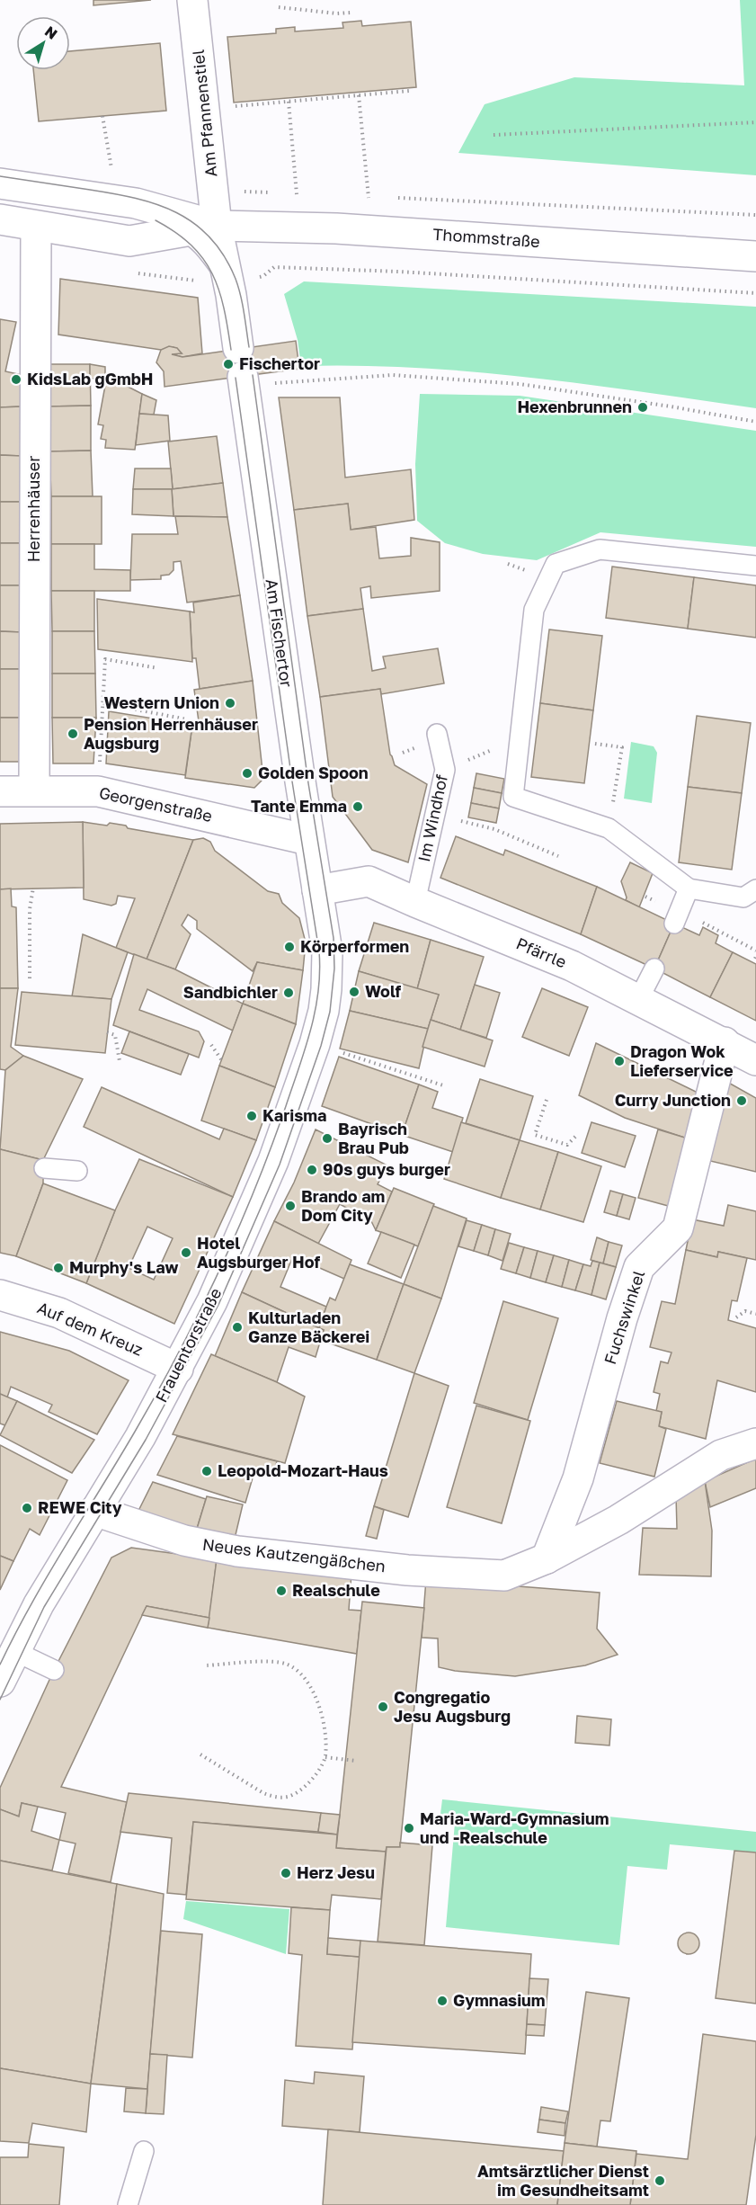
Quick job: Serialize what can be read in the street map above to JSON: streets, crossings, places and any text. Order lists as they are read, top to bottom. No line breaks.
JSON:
{"streets":{"street":["Am Pfannenstiel","Thommstraße","Herrenhäuser","Am Fischertor","Georgenstraße","Pfärrle","Fuchswinkel","Auf dem Kreuz","Frauentorstraße","Neues Kautzengäßchen"],"lane":["Im Windhof"]},"crossings":[["Am Pfannenstiel","Thommstraße"],["Am Pfannenstiel","Am Fischertor"],["Thommstraße","Herrenhäuser"],["Thommstraße","Am Fischertor"],["Herrenhäuser","Georgenstraße"],["Am Fischertor","Georgenstraße"],["Am Fischertor","Pfärrle"],["Am Fischertor","Frauentorstraße"],["Im Windhof","Pfärrle"],["Pfärrle","Fuchswinkel"],["Pfärrle","Frauentorstraße"],["Fuchswinkel","Neues Kautzengäßchen"],["Auf dem Kreuz","Frauentorstraße"],["Frauentorstraße","Neues Kautzengäßchen"]],"places":["Fischertor","KidsLab gGmbH","Hexenbrunnen","Western Union","Pension Herrenhäuser Augsburg","Golden Spoon","Tante Emma","Körperformen","Wolf","Sandbichler","Dragon Wok Lieferservice","Curry Junction","Karisma","Bayrisch Brau Pub","90s guys burger","Brando am Dom City","Hotel Augsburger Hof","Murphy's Law","Kulturladen Ganze Bäckerei","Leopold-Mozart-Haus","REWE City","Realschule","Congregatio Jesu Augsburg","Maria-Ward-Gymnasium und -Realschule","Herz Jesu","Gymnasium","Amtsärztlicher Dienst im Gesundheitsamt"],"north":"top right"}
